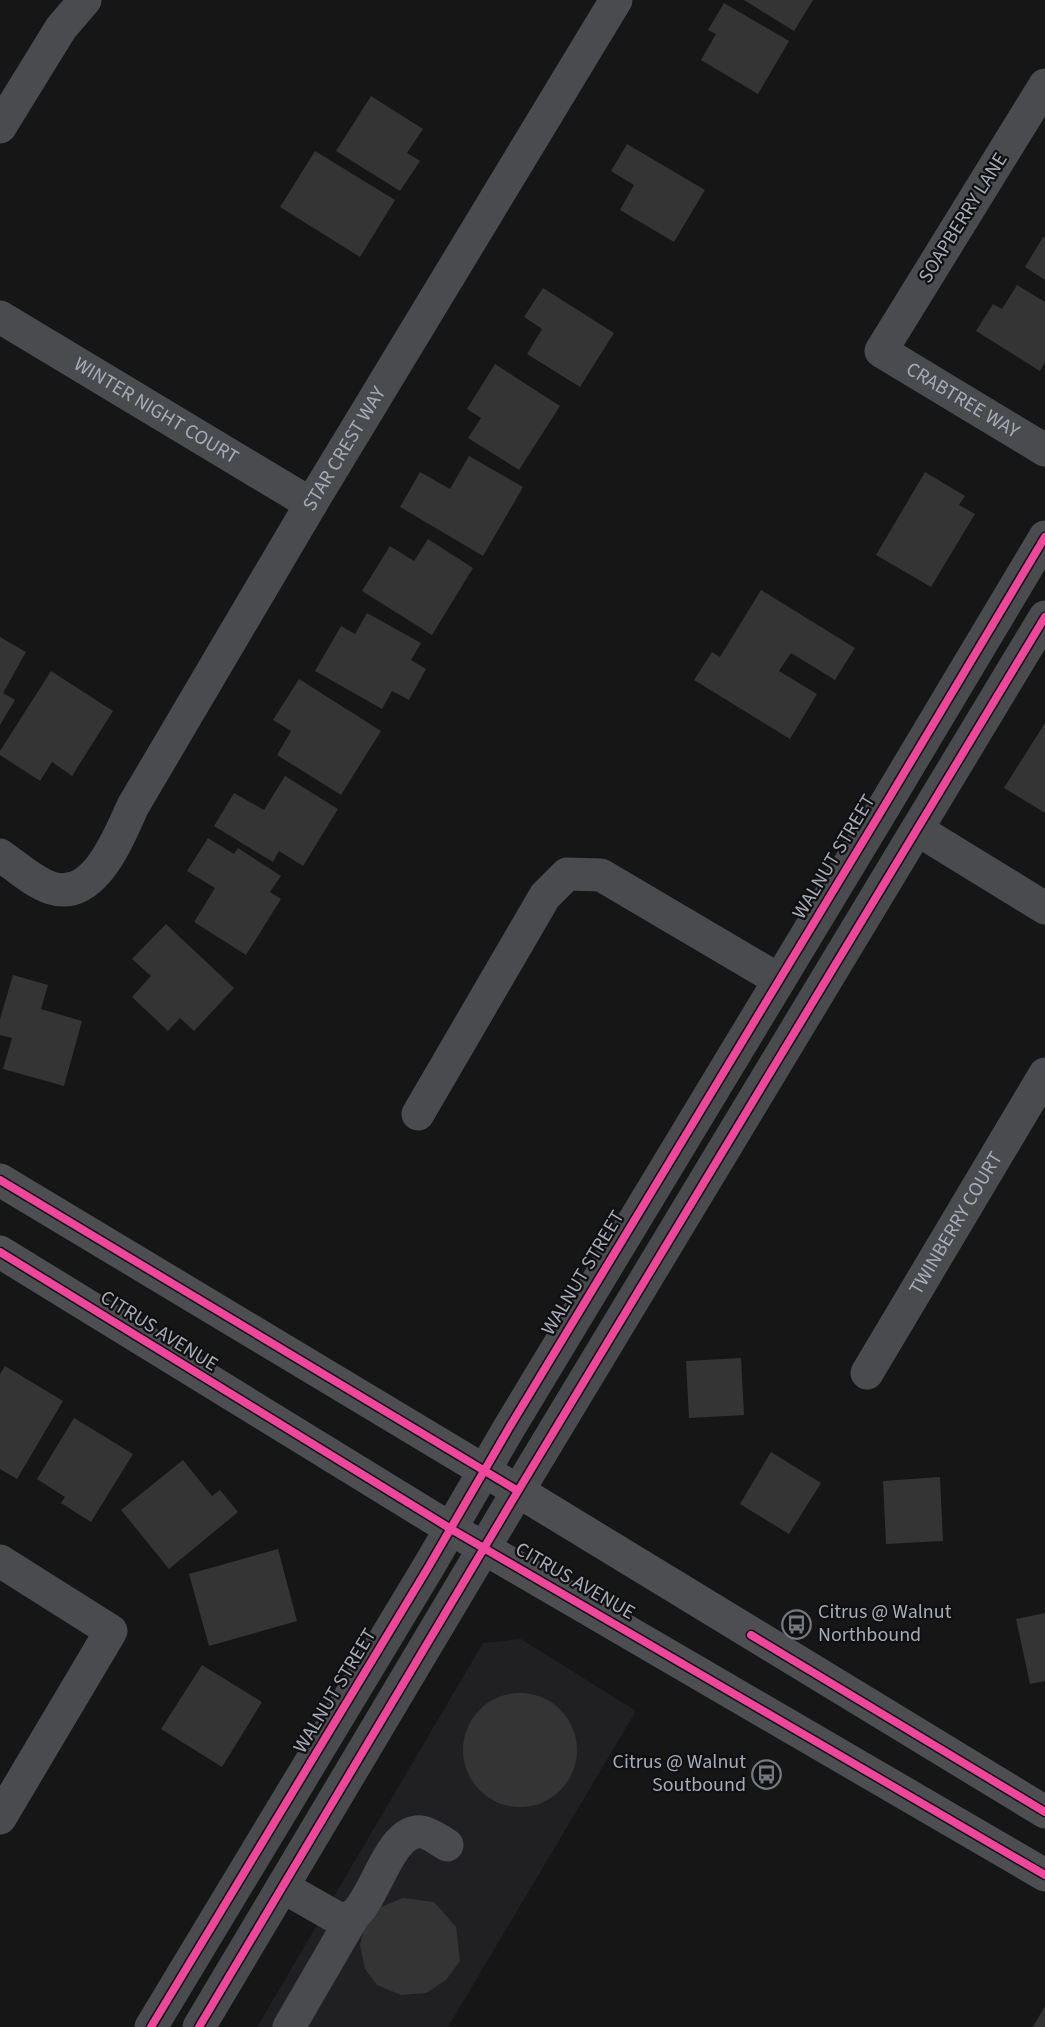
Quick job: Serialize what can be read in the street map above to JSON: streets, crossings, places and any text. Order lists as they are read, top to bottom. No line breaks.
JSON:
{"streets":{"main road":["CITRUS AVENUE"],"street":["SOAPBERRY LANE","CRABTREE WAY","WINTER NIGHT COURT","STAR CREST WAY","WALNUT STREET","TWINBERRY COURT"]},"crossings":[["SOAPBERRY LANE","CRABTREE WAY"],["WINTER NIGHT COURT","STAR CREST WAY"],["WALNUT STREET","CITRUS AVENUE"]],"places":{"bus stop":["Citrus @ Walnut Northbound","Citrus @ Walnut Soutbound"]}}
